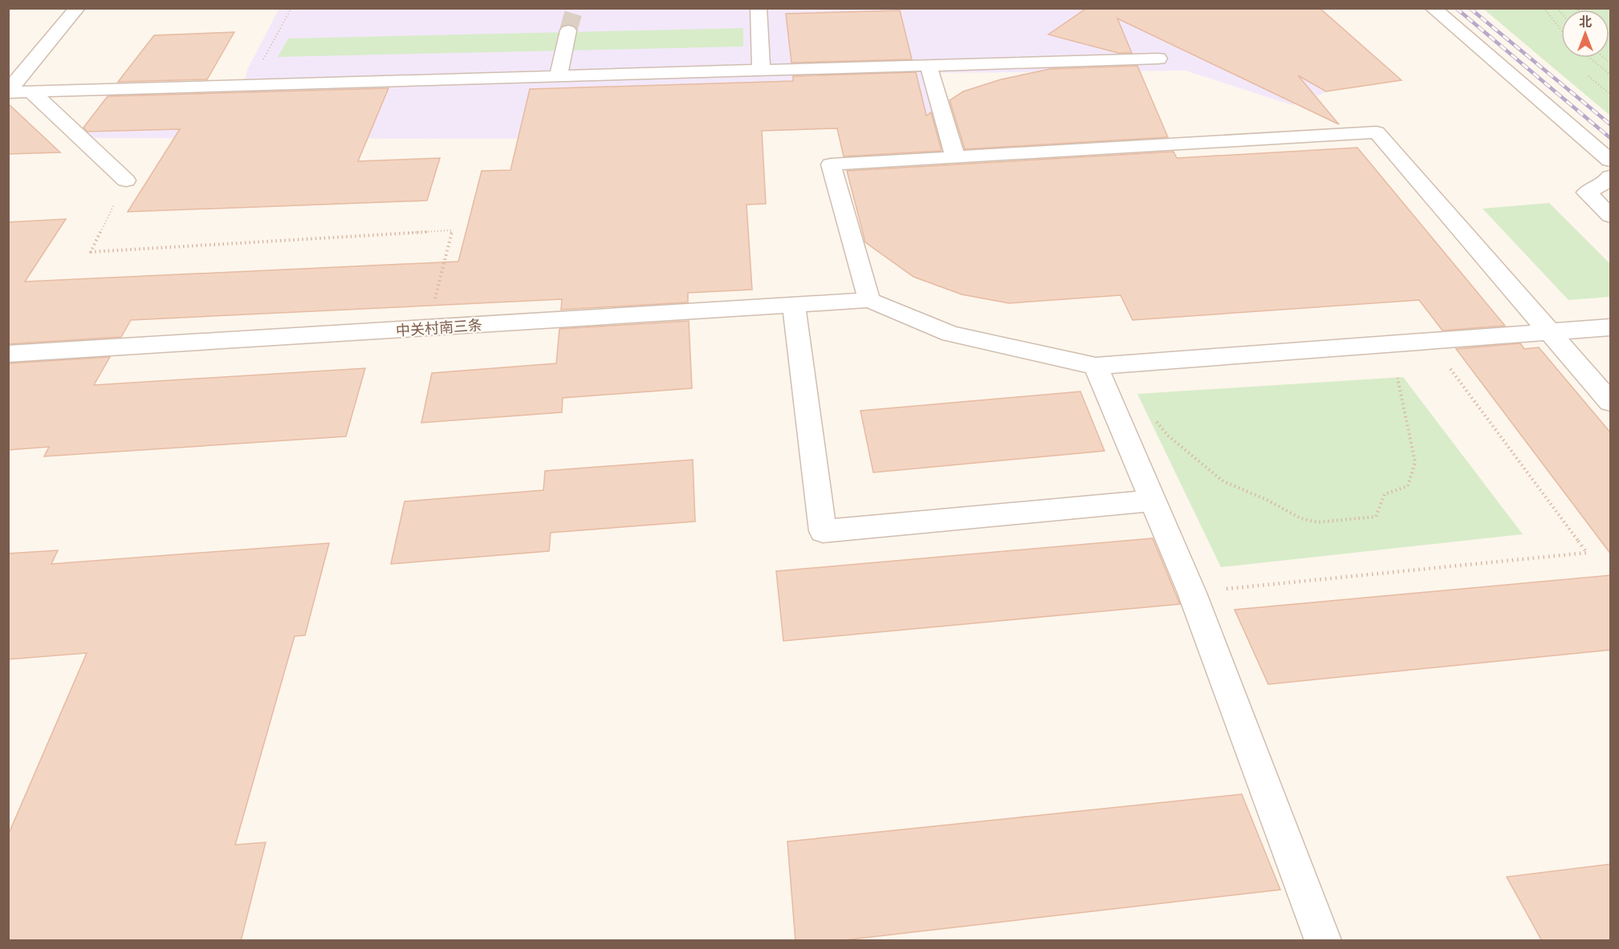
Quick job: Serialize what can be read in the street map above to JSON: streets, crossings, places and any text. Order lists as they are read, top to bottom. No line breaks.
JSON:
{"streets":{"street":["中关村南三条"]},"north":"top"}
